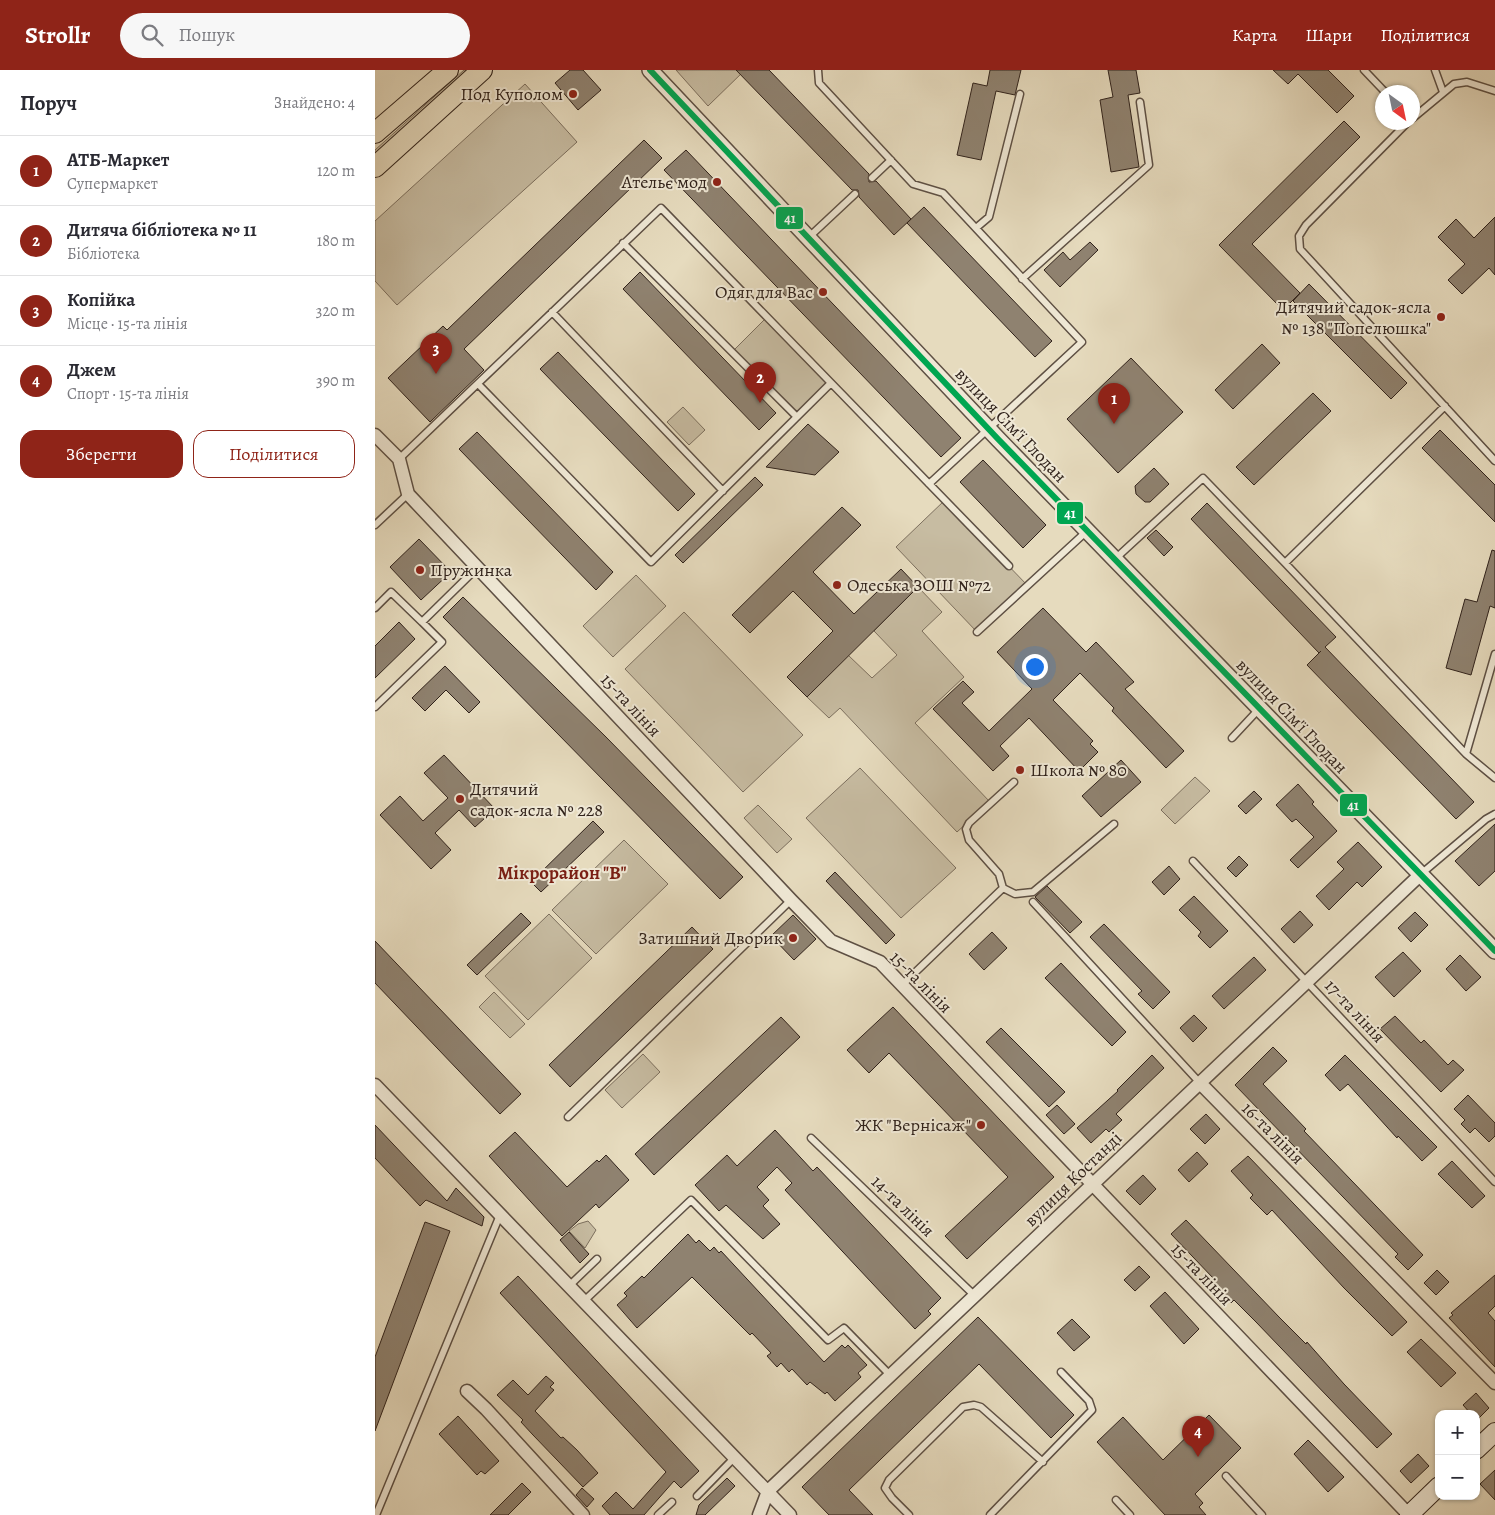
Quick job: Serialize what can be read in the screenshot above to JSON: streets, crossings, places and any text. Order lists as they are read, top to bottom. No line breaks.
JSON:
{"streets":{"street":["вулиця Сім'ї Глодан","15-та лінія","16-та лінія","вулиця Костанді"],"lane":["17-та лінія","14-та лінія"]},"crossings":[["вулиця Сім'ї Глодан","вулиця Костанді"],["15-та лінія","вулиця Костанді"],["17-та лінія","вулиця Костанді"],["16-та лінія","вулиця Костанді"],["вулиця Костанді","14-та лінія"]],"districts":["Мікрорайон \"В\""],"places":["Под Куполом","Ательє мод","Одяг для Вас","Дитячий садок-ясла № 138 \"Попелюшка\"","Пружинка","Одеська ЗОШ №72","Школа № 80","Дитячий садок-ясла № 228","Затишний Дворик","ЖК \"Вернісаж\""],"lines":["transit line 41"],"north":"bottom right","page":{"header":"Strollr","search":"Пошук","nav":["Карта","Шари","Поділитися"],"heading":["Поруч","Знайдено: 4"],"list":[{"mark":"1","name":"АТБ-Маркет","note":"Супермаркет","value":"120 m"},{"mark":"2","name":"Дитяча бібліотека № 11","note":"Бібліотека","value":"180 m"},{"mark":"3","name":"Копійка","note":"Місце · 15-та лінія","value":"320 m"},{"mark":"4","name":"Джем","note":"Спорт · 15-та лінія","value":"390 m"}],"pins":["3","2","1","4"],"buttons":["Зберегти","Поділитися"],"map_buttons":["+","−"]}}
